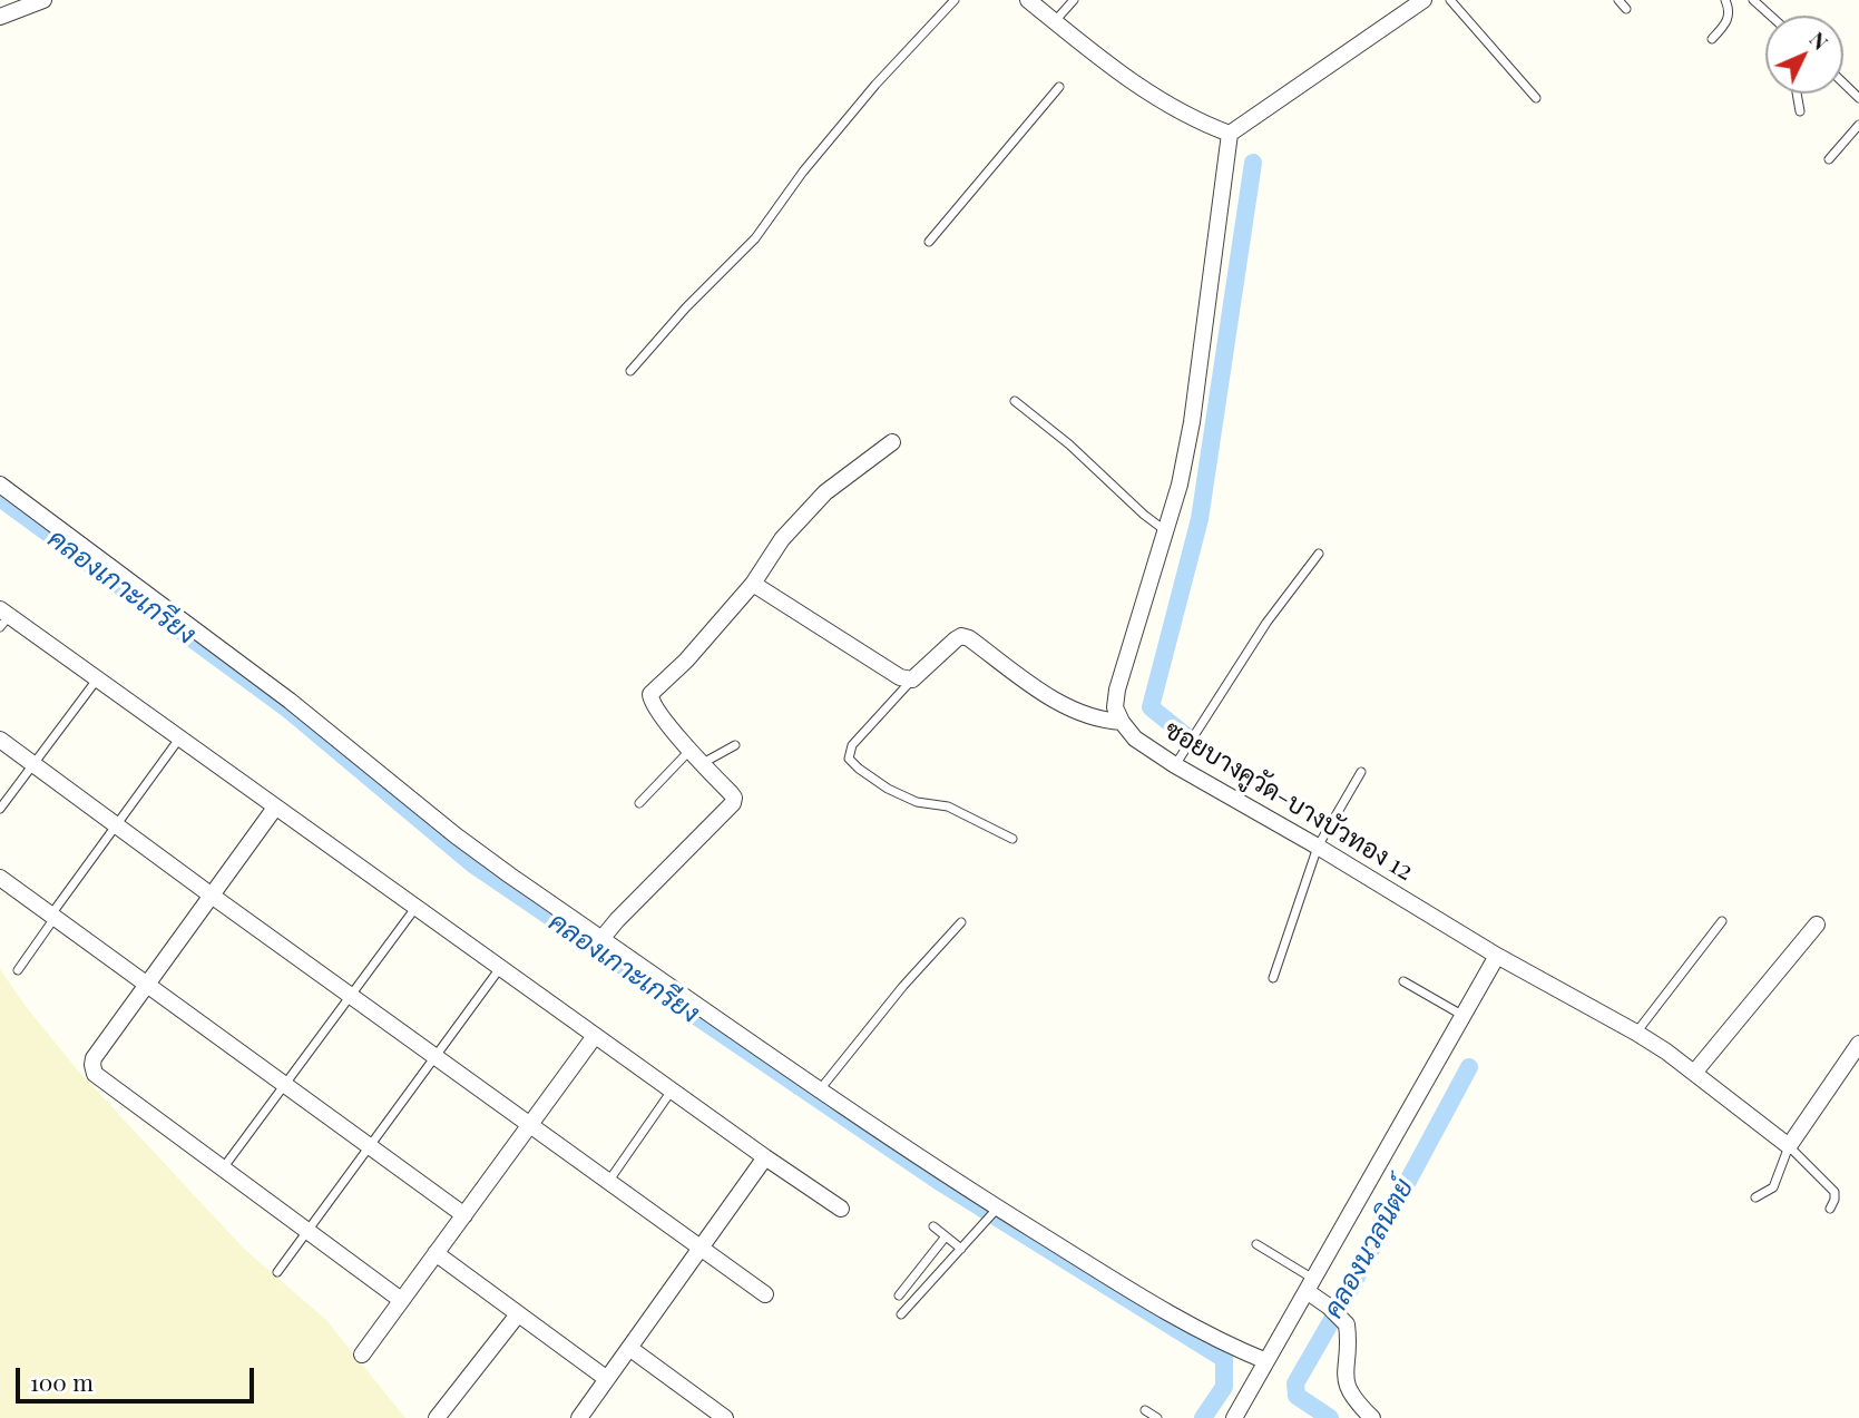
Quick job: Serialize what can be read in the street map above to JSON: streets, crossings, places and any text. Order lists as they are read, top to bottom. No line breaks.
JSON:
{"streets":{"street":["ซอยบางคูวัด-บางบัวทอง 12"]},"water":["คลองเกาะเกรียง","คลองนวลนิตย์"],"scale_bar":"100 m","north":"top right"}
